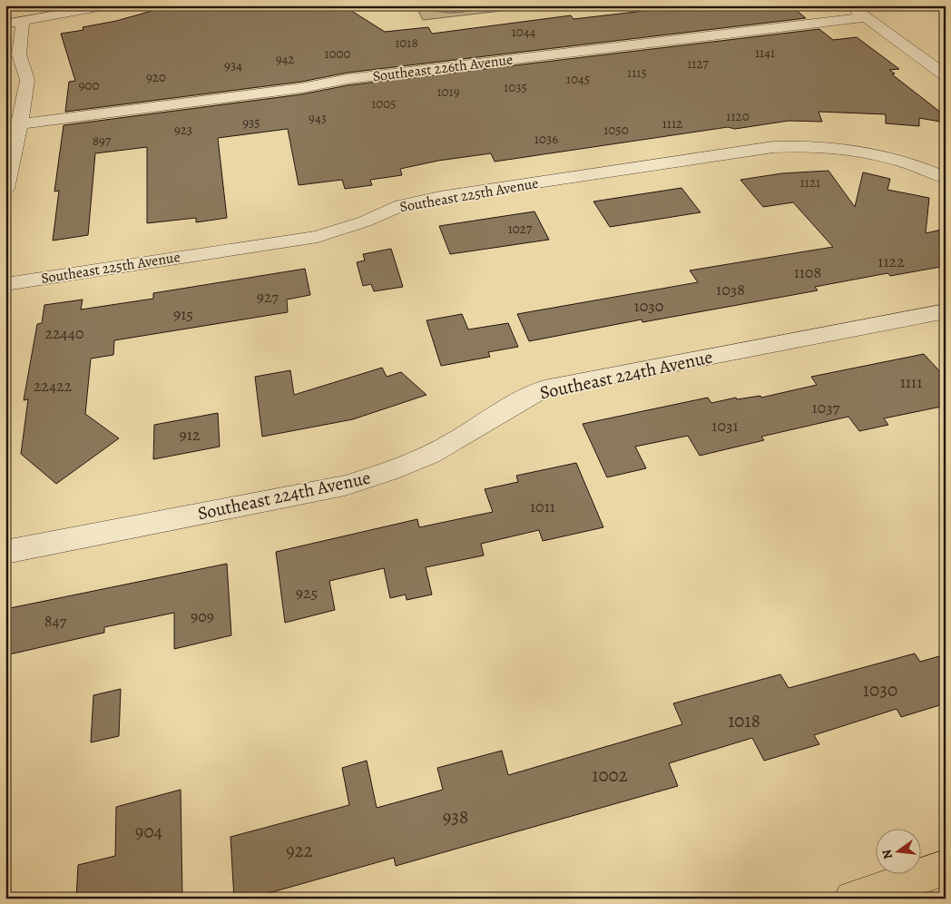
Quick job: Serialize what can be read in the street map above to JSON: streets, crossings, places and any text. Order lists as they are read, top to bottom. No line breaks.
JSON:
{"streets":{"street":["Southeast 226th Avenue","Southeast 225th Avenue","Southeast 224th Avenue"]},"house_numbers":["1044","1018","1141","1000","942","1127","934","1115","920","1045","900","1035","1019","1005","1120","943","935","1112","923","1050","1036","897","1121","1027","1122","1108","1038","927","1030","915","22440","1111","22422","1037","1031","912","1011","925","909","847","1030","1018","1002","938","904","922"],"north":"left"}
